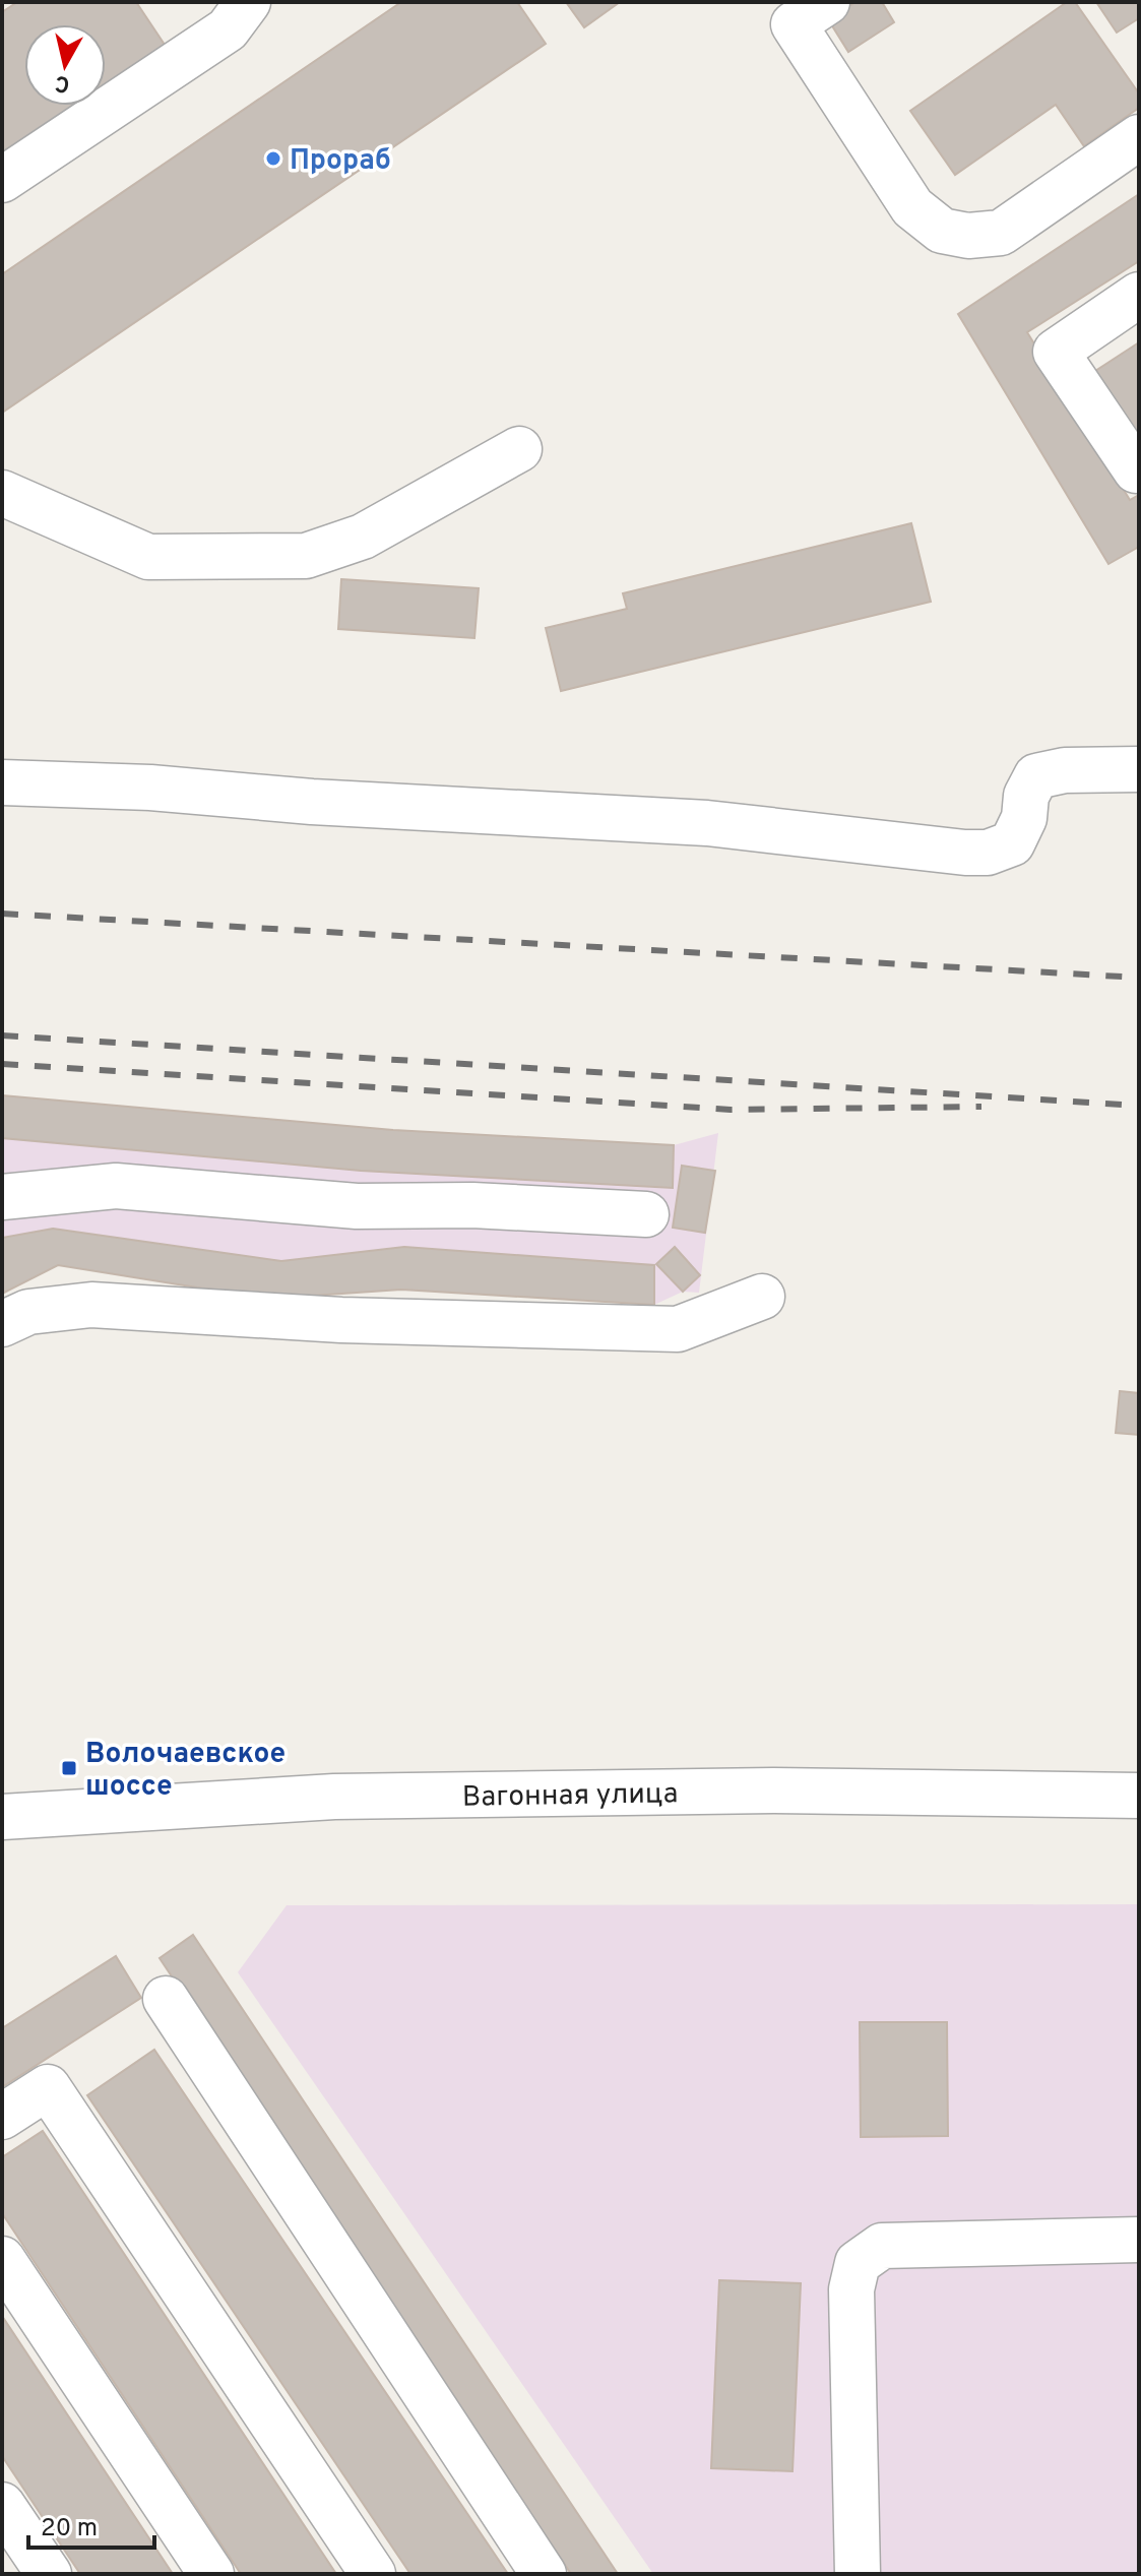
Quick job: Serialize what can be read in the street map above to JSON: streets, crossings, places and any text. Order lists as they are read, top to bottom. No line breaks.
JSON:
{"streets":{"street":["Вагонная улица"]},"places":{"other":["Прораб"],"transit":["Волочаевское шоссе"]},"scale_bar":"20 m","north":"bottom"}
